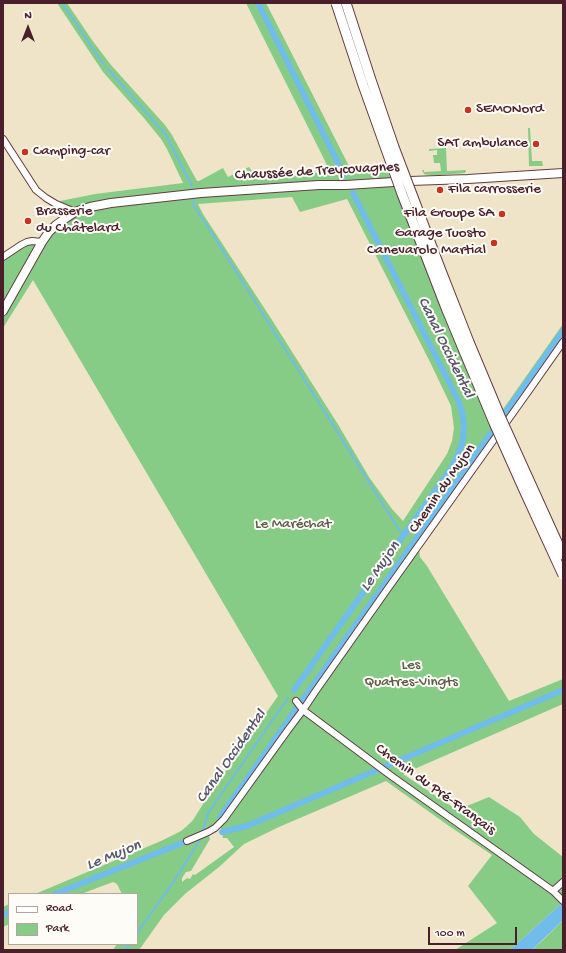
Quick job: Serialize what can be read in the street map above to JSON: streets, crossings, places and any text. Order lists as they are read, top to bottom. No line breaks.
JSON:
{"streets":{"main road":["Chaussée de Treycovagnes"],"street":["Chemin du Mujon","Chemin du Pré-Français"]},"crossings":[["Chemin du Mujon","Chemin du Pré-Français"]],"water":["Canal Occidental","Le Mujon"],"parks":["Le Maréchat","Les Quatres-Vingts"],"places":["SEMONord","SAT ambulance","Camping-car","Fila carrosserie","Fila Groupe SA","Brasserie du Châtelard","Garage Tuosto Canevarolo Martial"],"legend":["Road","Park"],"scale_bar":"100 m","north":"top"}
